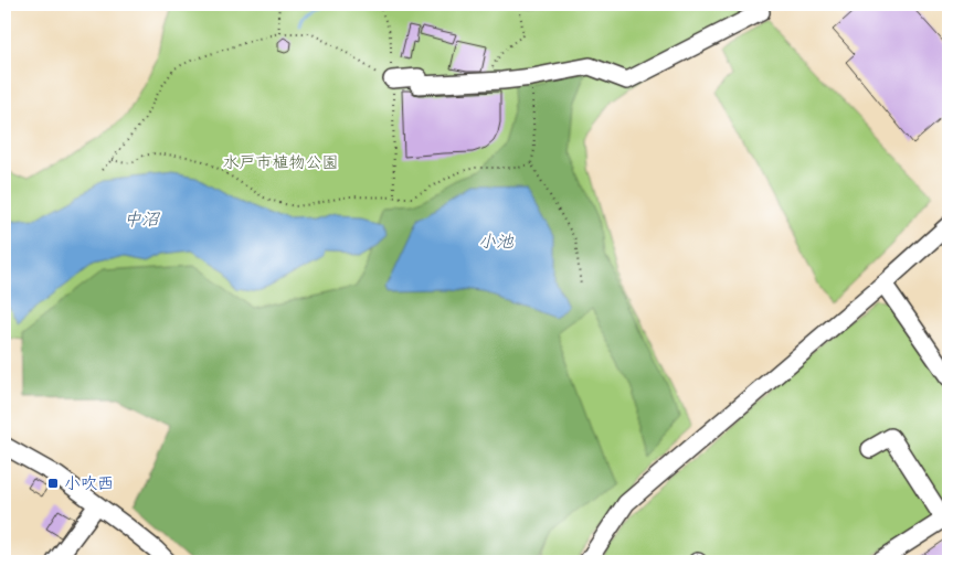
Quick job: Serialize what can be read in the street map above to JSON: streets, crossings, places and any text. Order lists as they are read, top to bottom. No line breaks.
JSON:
{"water":["中沼","小池"],"parks":["水戸市植物公園"],"places":{"transit":["小吹西"]}}
